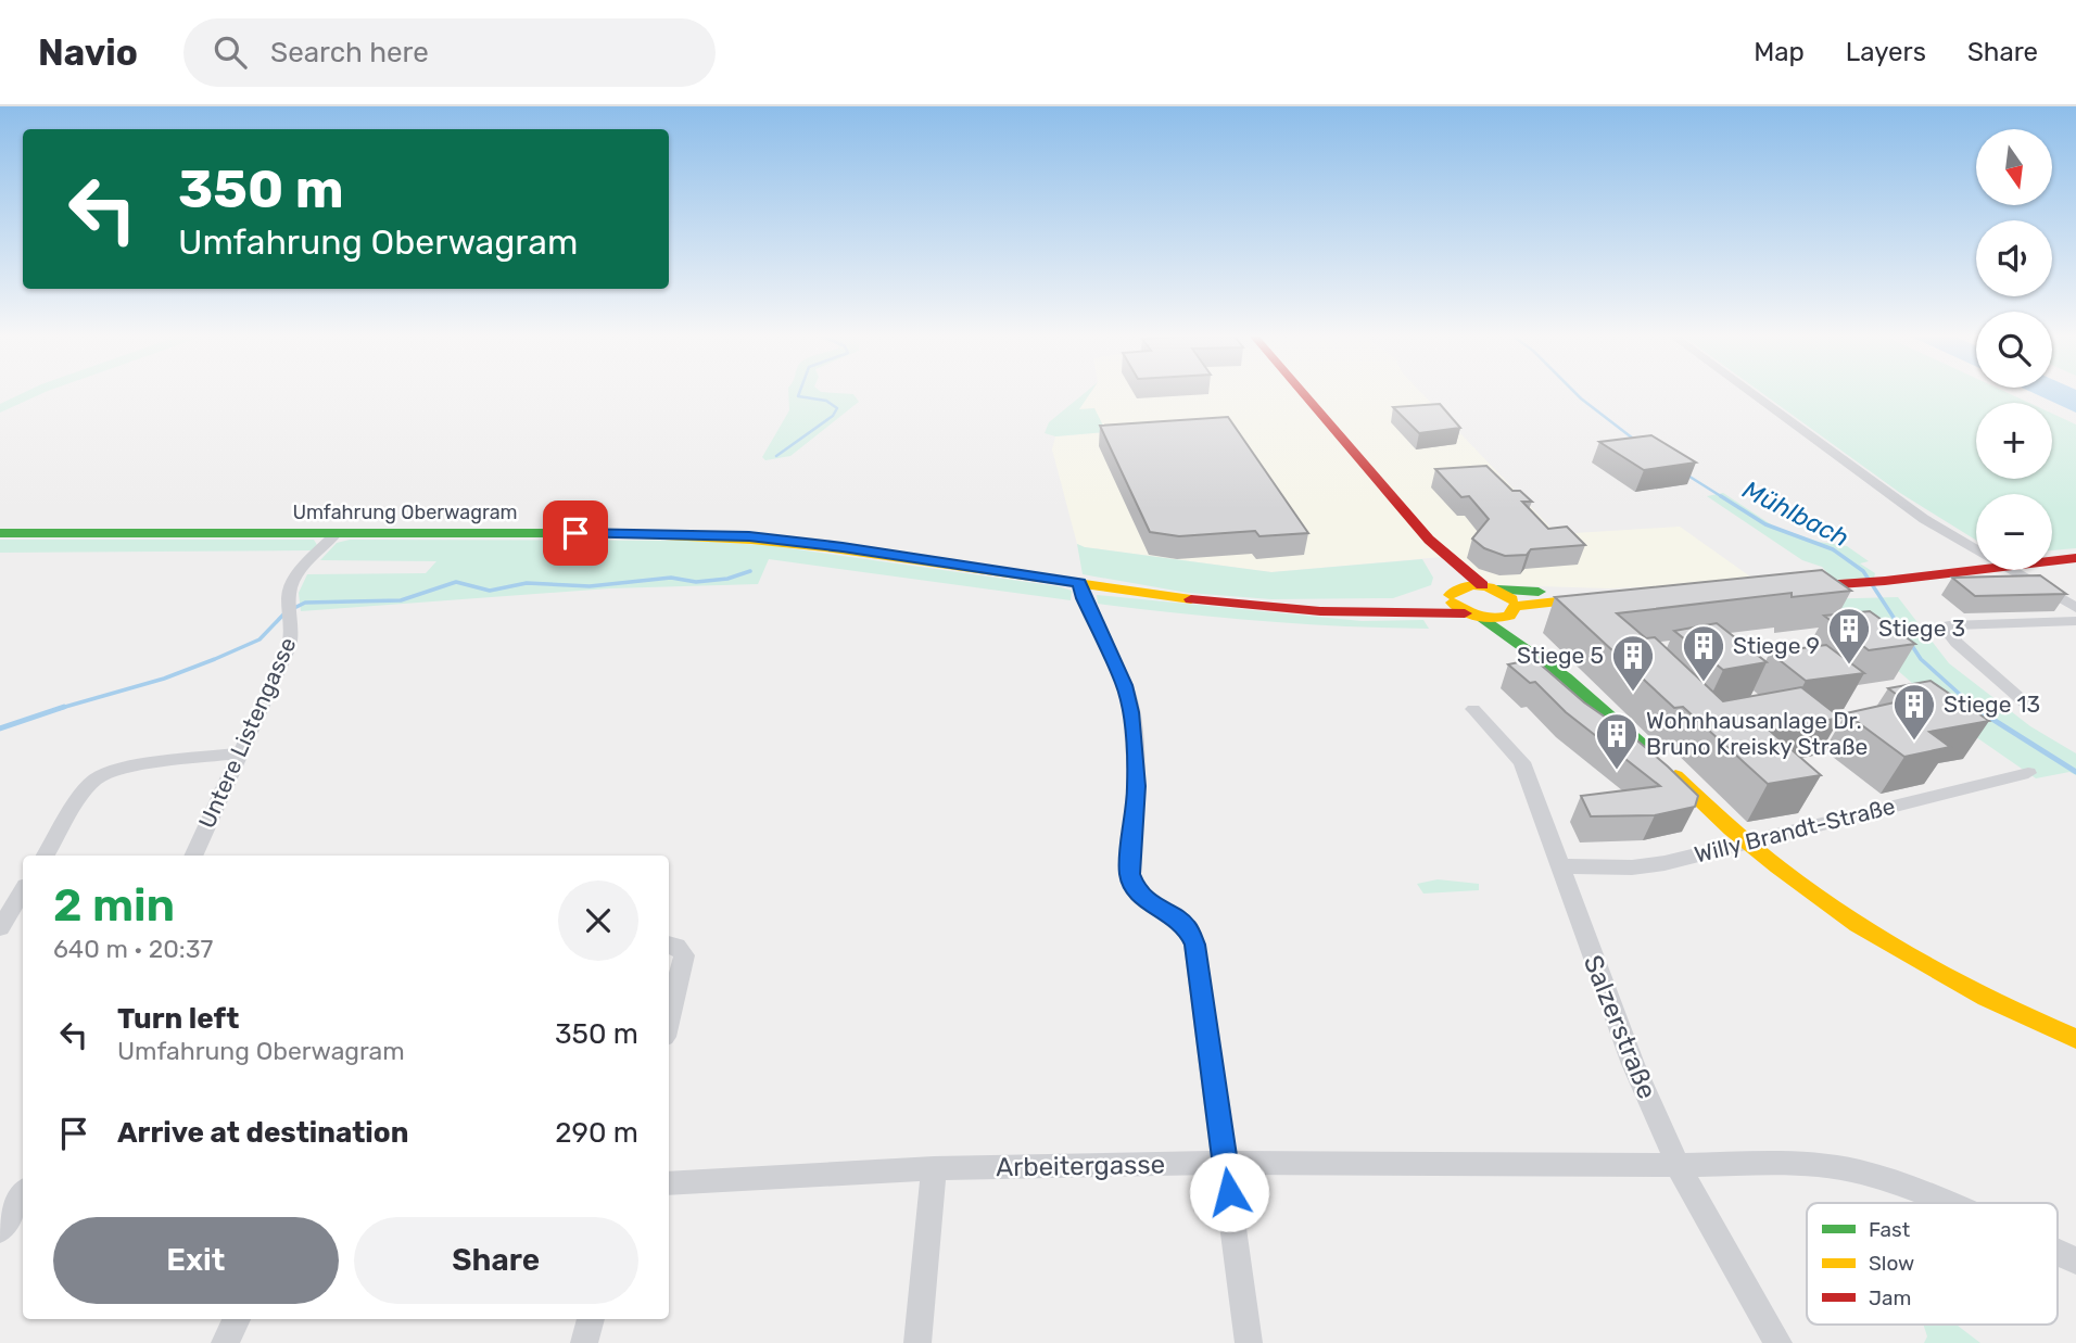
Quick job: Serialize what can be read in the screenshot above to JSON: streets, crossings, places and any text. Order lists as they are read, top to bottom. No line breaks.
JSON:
{"streets":{"main road":["Umfahrung Oberwagram"],"street":["Untere Listengasse","Willy Brandt-Straße","Salzerstraße","Arbeitergasse"]},"crossings":[["Umfahrung Oberwagram","Untere Listengasse"],["Willy Brandt-Straße","Salzerstraße"],["Salzerstraße","Arbeitergasse"]],"water":["Mühlbach"],"places":{"building":["Stiege 3","Stiege 9","Stiege 5","Stiege 13","Wohnhausanlage Dr. Bruno Kreisky Straße"]},"legend":["Fast","Slow","Jam"],"north":"bottom","page":{"header":"Navio","search":"Search here","nav":["Map","Layers","Share"],"map_buttons":["+","−"],"turn":["350 m","Umfahrung Oberwagram"],"heading":["2 min","640 m · 20:37"],"list":[{"name":"Turn left","note":"Umfahrung Oberwagram","value":"350 m"},{"name":"Arrive at destination","value":"290 m"}],"buttons":["Exit","Share"]}}
